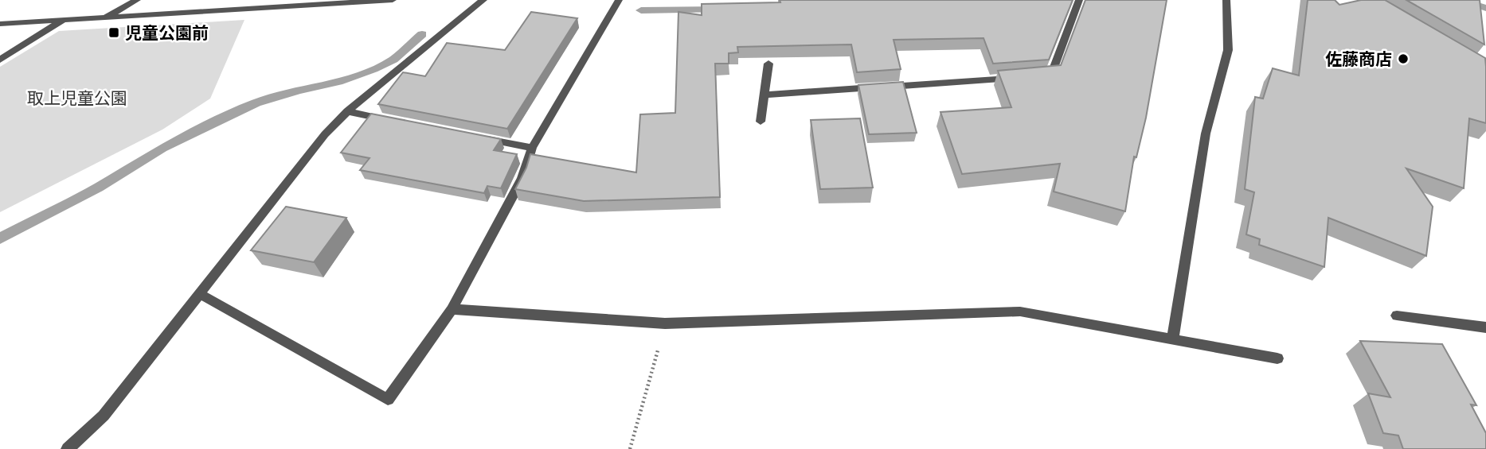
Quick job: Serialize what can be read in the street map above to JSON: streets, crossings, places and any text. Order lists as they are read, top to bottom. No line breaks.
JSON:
{"parks":["取上児童公園"],"places":{"transit":["児童公園前"],"other":["佐藤商店"]}}
